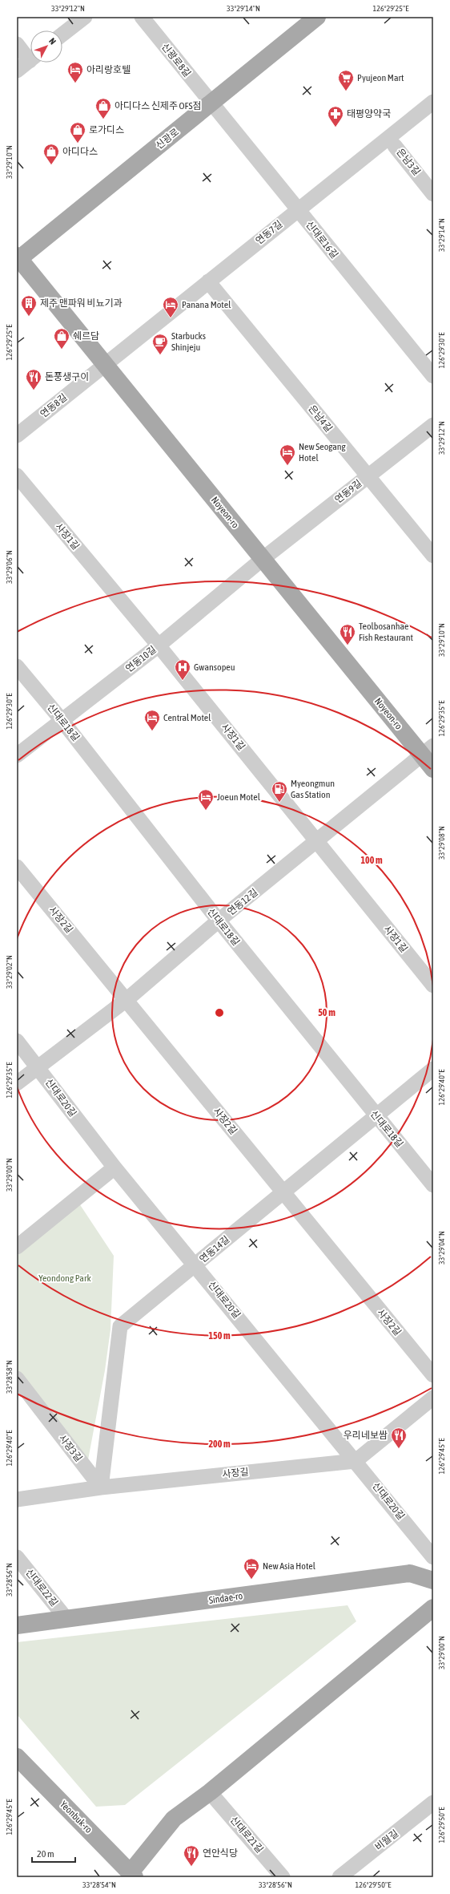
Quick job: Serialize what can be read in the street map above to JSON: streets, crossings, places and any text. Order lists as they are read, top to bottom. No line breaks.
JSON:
{"streets":{"main road":["신광로","Noyeon-ro","Sindae-ro","Yeonbuk-ro"],"street":["신광로8길","은남3길","연동7길","신대로16길","연동8길","은남4길","연동9길","사장1길","연동10길","신대로18길","연동12길","사장2길","신대로20길","연동14길","사장3길","사장길","신대로22길","신대로21길","비월길"]},"crossings":[["신광로8길","신광로"],["신광로8길","신대로16길"],["신광로","신대로16길"],["신광로","Noyeon-ro"],["연동7길","신대로16길"],["연동7길","연동8길"],["연동7길","은남4길"],["연동7길","Noyeon-ro"],["연동8길","Noyeon-ro"],["은남4길","연동9길"],["연동9길","Noyeon-ro"],["연동9길","연동10길"],["Noyeon-ro","연동10길"],["Noyeon-ro","연동12길"],["사장1길","연동10길"],["사장1길","연동12길"],["연동10길","신대로18길"],["신대로18길","연동12길"],["신대로18길","연동14길"],["연동12길","사장2길"],["연동12길","신대로20길"],["사장2길","연동14길"],["신대로20길","연동14길"],["신대로20길","사장길"],["연동14길","사장3길"],["연동14길","사장길"],["사장3길","사장길"],["신대로22길","Sindae-ro"]],"parks":["Yeondong Park"],"places":{"hotel":["아리랑호텔","Panana Motel","New Seogang Hotel","Central Motel","Joeun Motel","New Asia Hotel"],"supermarket":["Pyujeon Mart"],"shop":["아디다스 신제주 OFS점","로가디스","아디다스","쉐르담"],"pharmacy":["태평양약국"],"building":["제주 맨파워 비뇨기과"],"cafe":["Starbucks Shinjeju"],"restaurant":["돈풍생구이","Teolbosanhae Fish Restaurant","우리네보쌈","연안식당"],"hospital":["Gwansopeu"],"fuel station":["Myeongmun Gas Station"]},"scale_bar":"20 m","north":"top right","coordinates":["33°29'12\"N","33°29'14\"N","126°29'25\"E","33°29'10\"N","126°29'30\"E","33°29'06\"N","126°29'35\"E","33°29'08\"N","33°29'02\"N","126°29'40\"E","33°29'00\"N","33°29'04\"N","33°28'58\"N","126°29'45\"E","33°28'56\"N","126°29'50\"E","33°28'54\"N"],"rings":["100 m","50 m","150 m","200 m"]}
